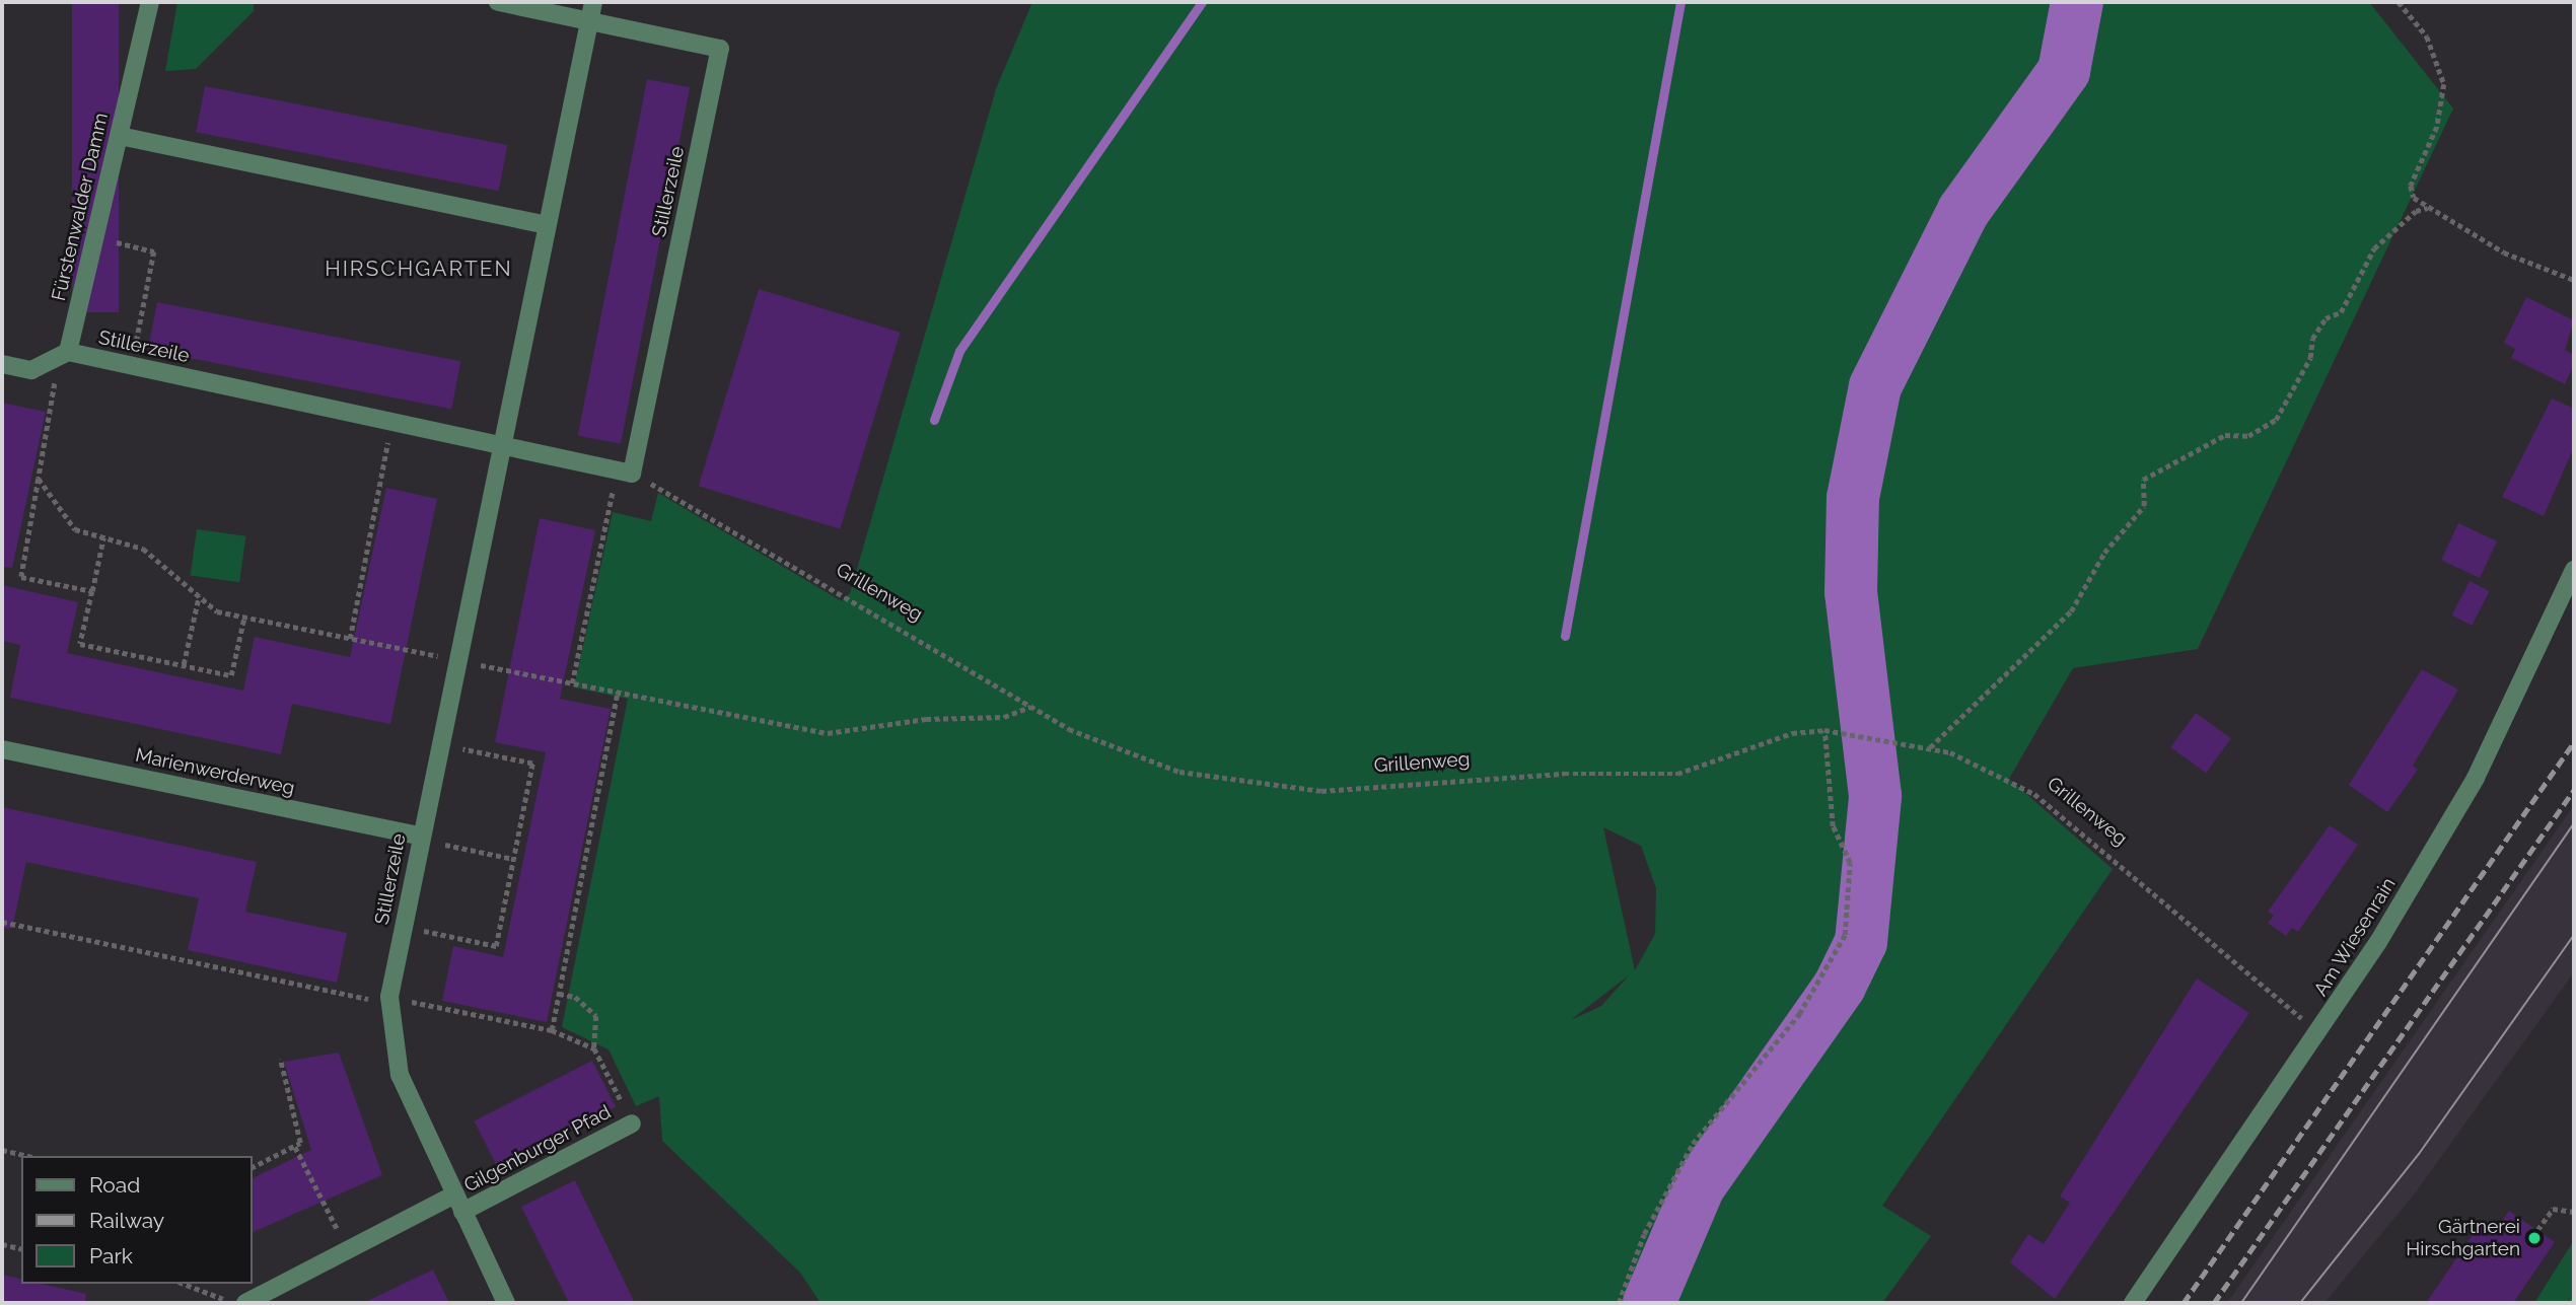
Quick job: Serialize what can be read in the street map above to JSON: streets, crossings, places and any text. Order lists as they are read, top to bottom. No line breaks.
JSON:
{"streets":{"street":["Stillerzeile","Fürstenwalder Damm","Marienwerderweg","Am Wiesenrain","Gilgenburger Pfad"],"path":["Grillenweg"]},"crossings":[["Stillerzeile","Fürstenwalder Damm"],["Stillerzeile","Grillenweg"],["Stillerzeile","Marienwerderweg"],["Stillerzeile","Gilgenburger Pfad"],["Grillenweg","Am Wiesenrain"]],"districts":["HIRSCHGARTEN"],"places":["Gärtnerei Hirschgarten"],"legend":["Road","Railway","Park"]}
